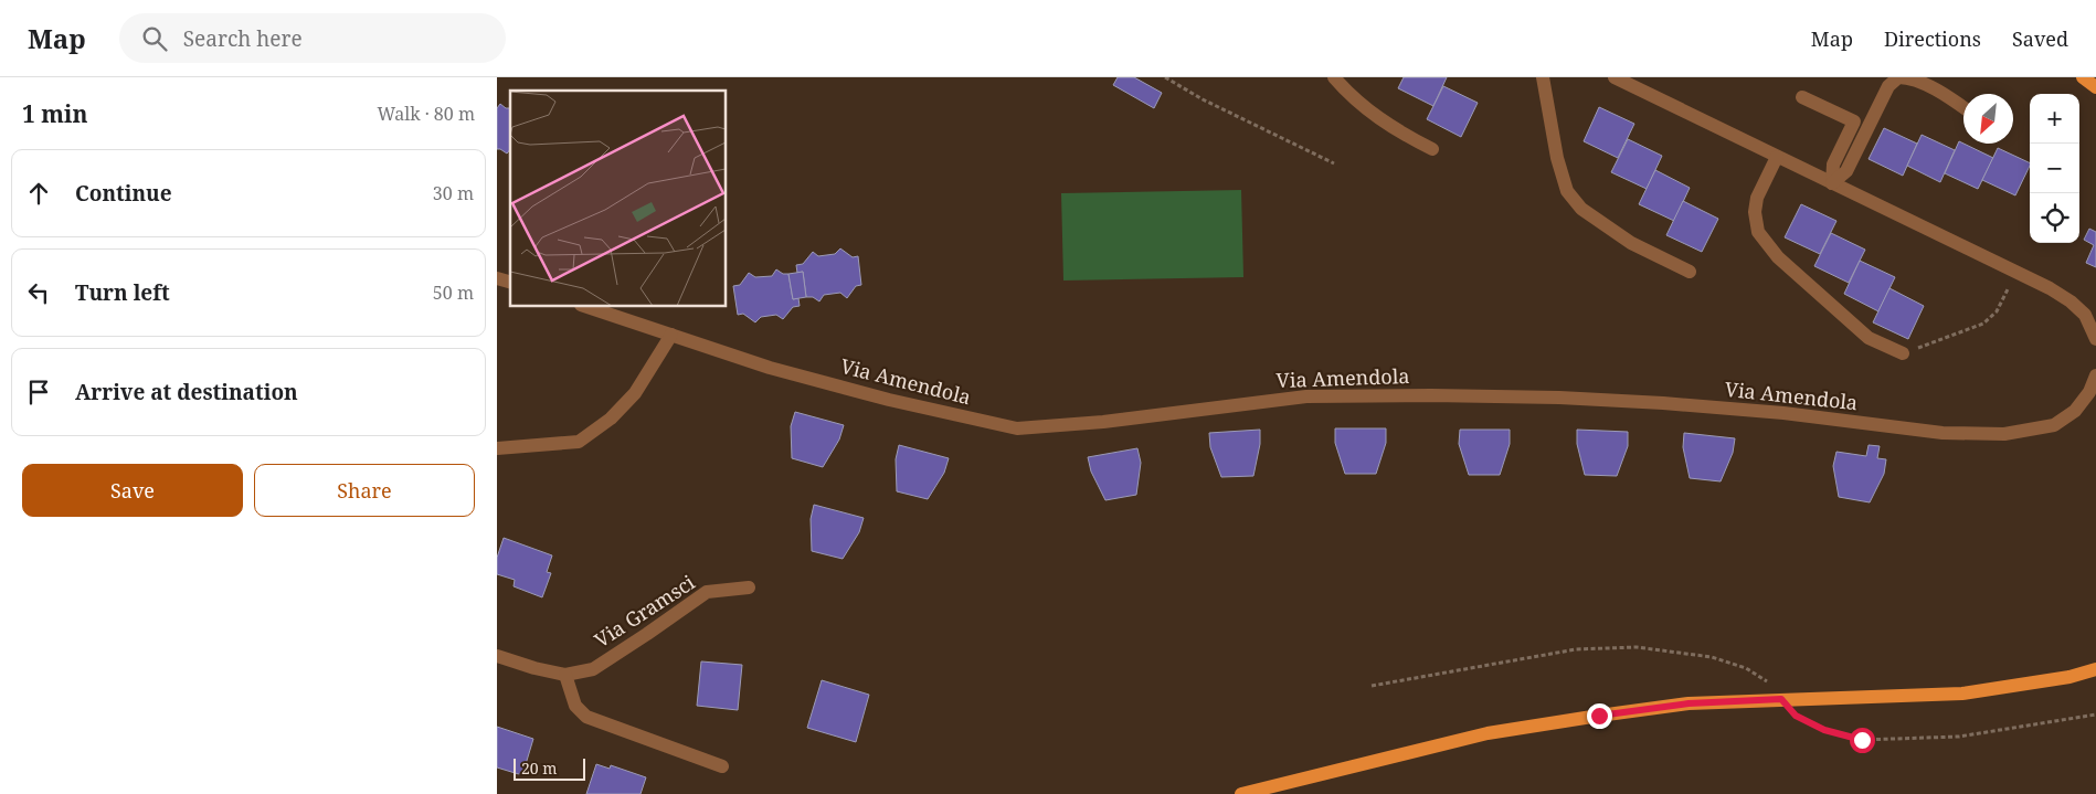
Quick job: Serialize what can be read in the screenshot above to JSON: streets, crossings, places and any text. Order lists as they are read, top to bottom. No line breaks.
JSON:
{"streets":{"street":["Via Amendola","Via Gramsci"]},"scale_bar":"20 m","north":"bottom left","page":{"header":"Map","search":"Search here","nav":["Map","Directions","Saved"],"heading":["1 min","Walk · 80 m"],"map_buttons":["+","−"],"list":[["Continue","30 m"],["Turn left","50 m"],"Arrive at destination"],"buttons":["Save","Share"],"scale":"20 m"}}
